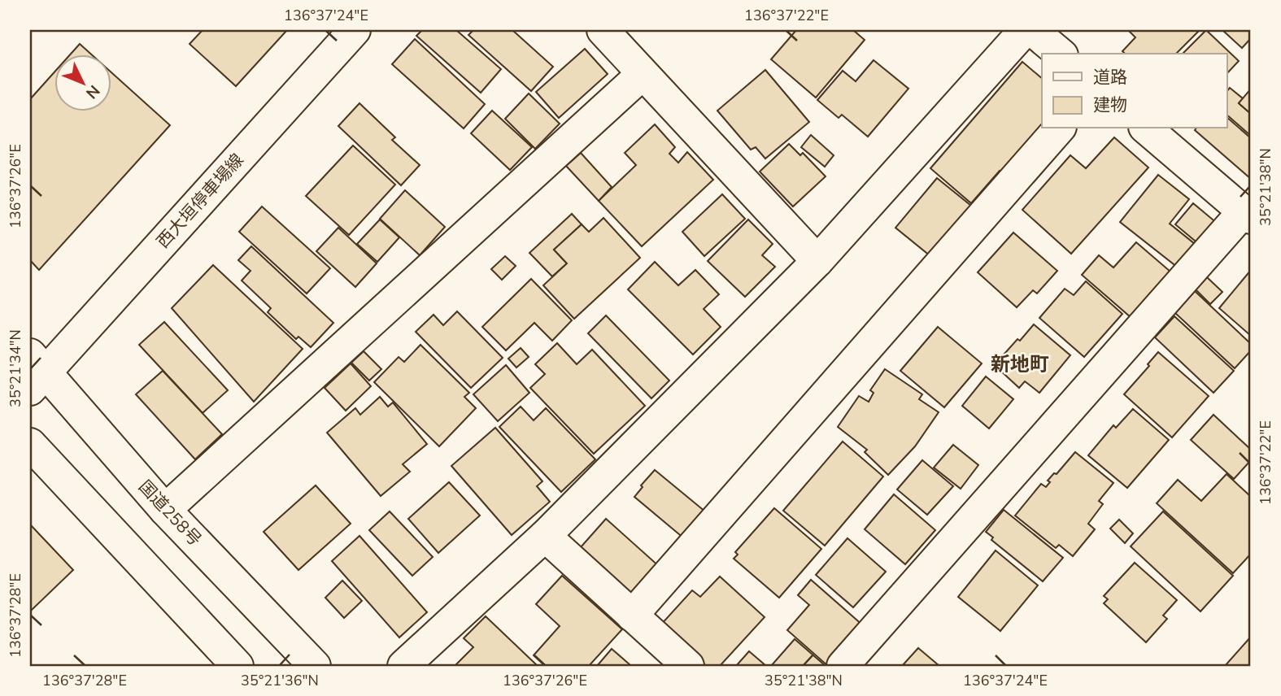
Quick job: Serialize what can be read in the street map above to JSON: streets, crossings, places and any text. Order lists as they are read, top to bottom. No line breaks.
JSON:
{"streets":{"main road":["西大垣停車場線","国道258号"]},"crossings":[["西大垣停車場線","国道258号"]],"districts":["新地町"],"legend":["道路","建物"],"north":"bottom right","coordinates":["136°37'24\"E","136°37'22\"E","136°37'26\"E","35°21'38\"N","35°21'34\"N","136°37'28\"E","35°21'36\"N"]}
